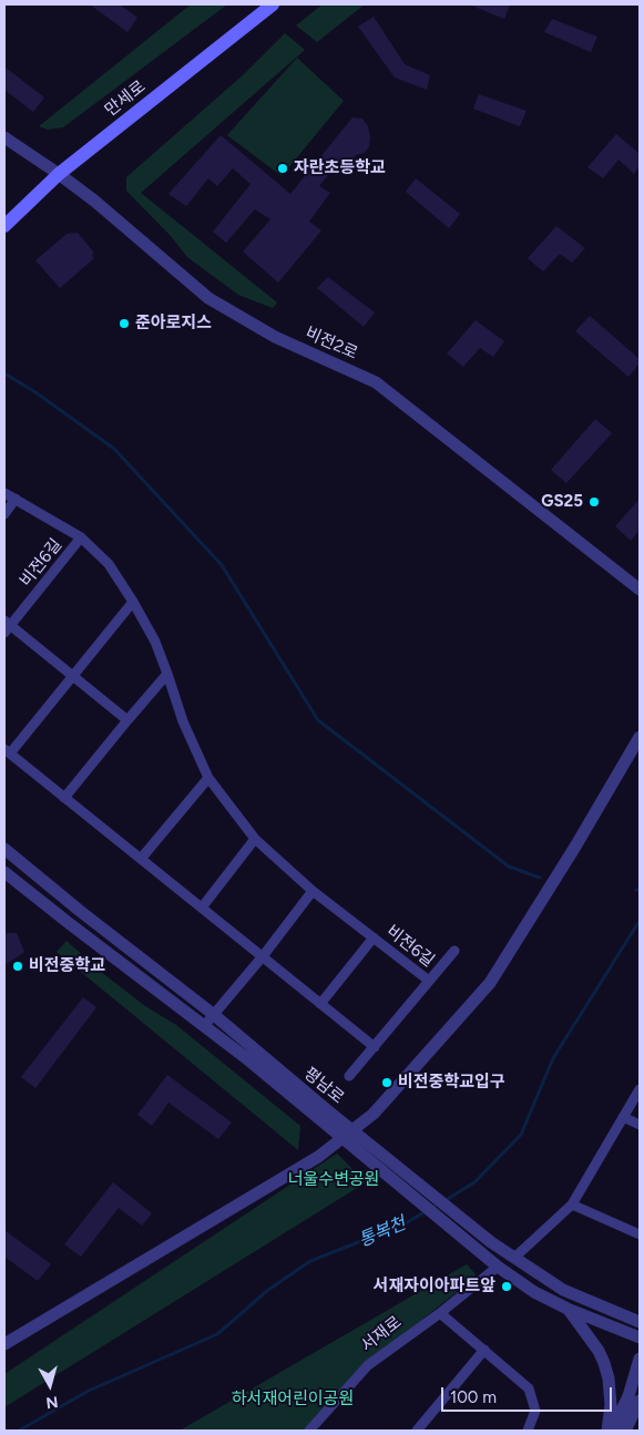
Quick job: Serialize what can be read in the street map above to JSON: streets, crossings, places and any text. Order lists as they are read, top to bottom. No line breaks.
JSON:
{"streets":{"main road":["만세로"],"street":["비전2로","비전6길","평남로","서재로"]},"crossings":[["만세로","비전2로"]],"water":["통복천"],"parks":["너울수변공원","하서재어린이공원"],"places":["자란초등학교","준아로지스","GS25","비전중학교","비전중학교입구","서재자이아파트앞"],"scale_bar":"100 m","north":"bottom"}
